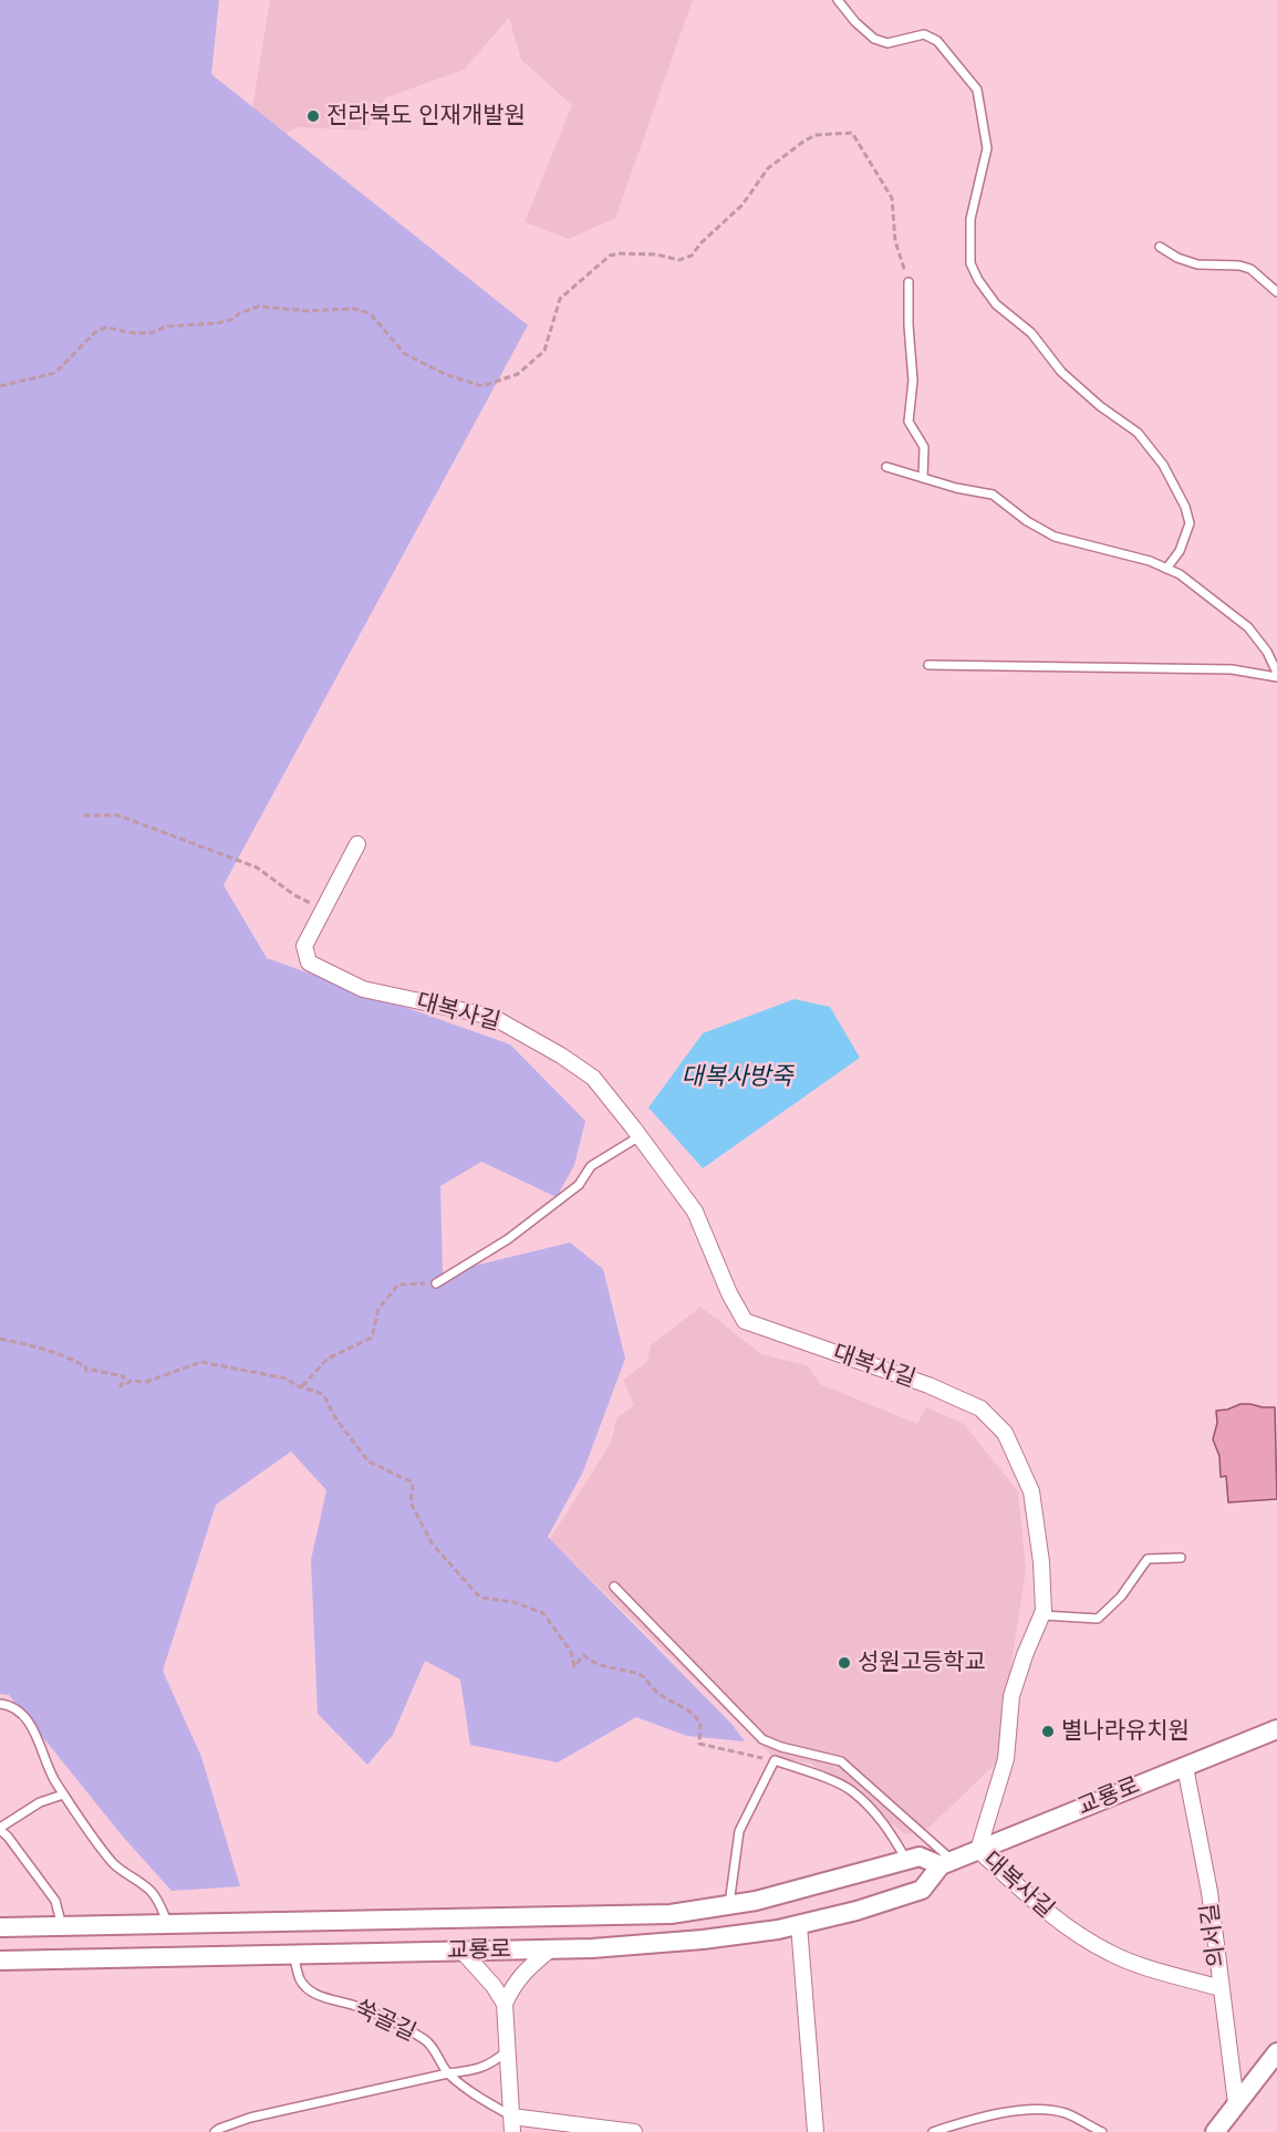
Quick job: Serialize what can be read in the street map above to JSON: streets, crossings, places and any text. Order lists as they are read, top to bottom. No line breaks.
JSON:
{"streets":{"street":["대복사길","교룡로","의서길","쑥골길"]},"crossings":[["대복사길","교룡로"],["대복사길","의서길"],["교룡로","의서길"],["교룡로","쑥골길"]],"water":["대복사방죽"],"places":["전라북도 인재개발원","성원고등학교","별나라유치원"]}
